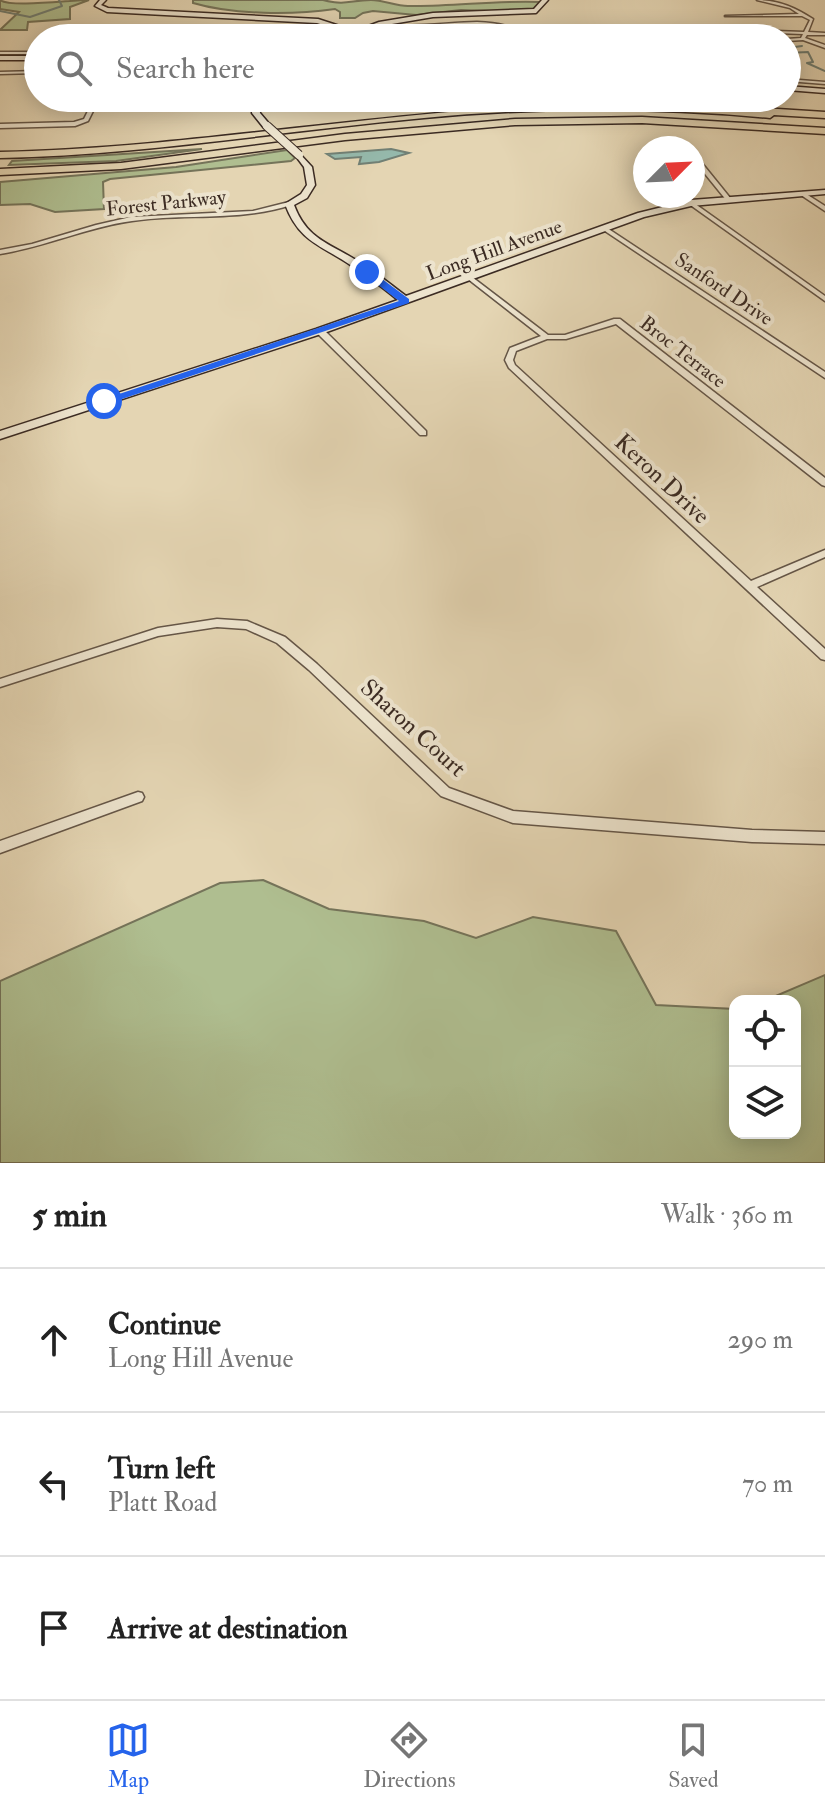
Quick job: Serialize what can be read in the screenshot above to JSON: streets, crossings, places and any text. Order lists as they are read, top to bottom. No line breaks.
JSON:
{"streets":{"street":["Forest Parkway","Long Hill Avenue","Sanford Drive","Broc Terrace","Keron Drive","Sharon Court"]},"crossings":[["Long Hill Avenue","Sanford Drive"],["Broc Terrace","Keron Drive"]],"north":"top right","page":{"search":"Search here","heading":["5 min","Walk · 360 m"],"list":[["Continue","Long Hill Avenue","290 m"],["Turn left","Platt Road","70 m"],"Arrive at destination"],"nav":["Map","Directions","Saved"]}}
